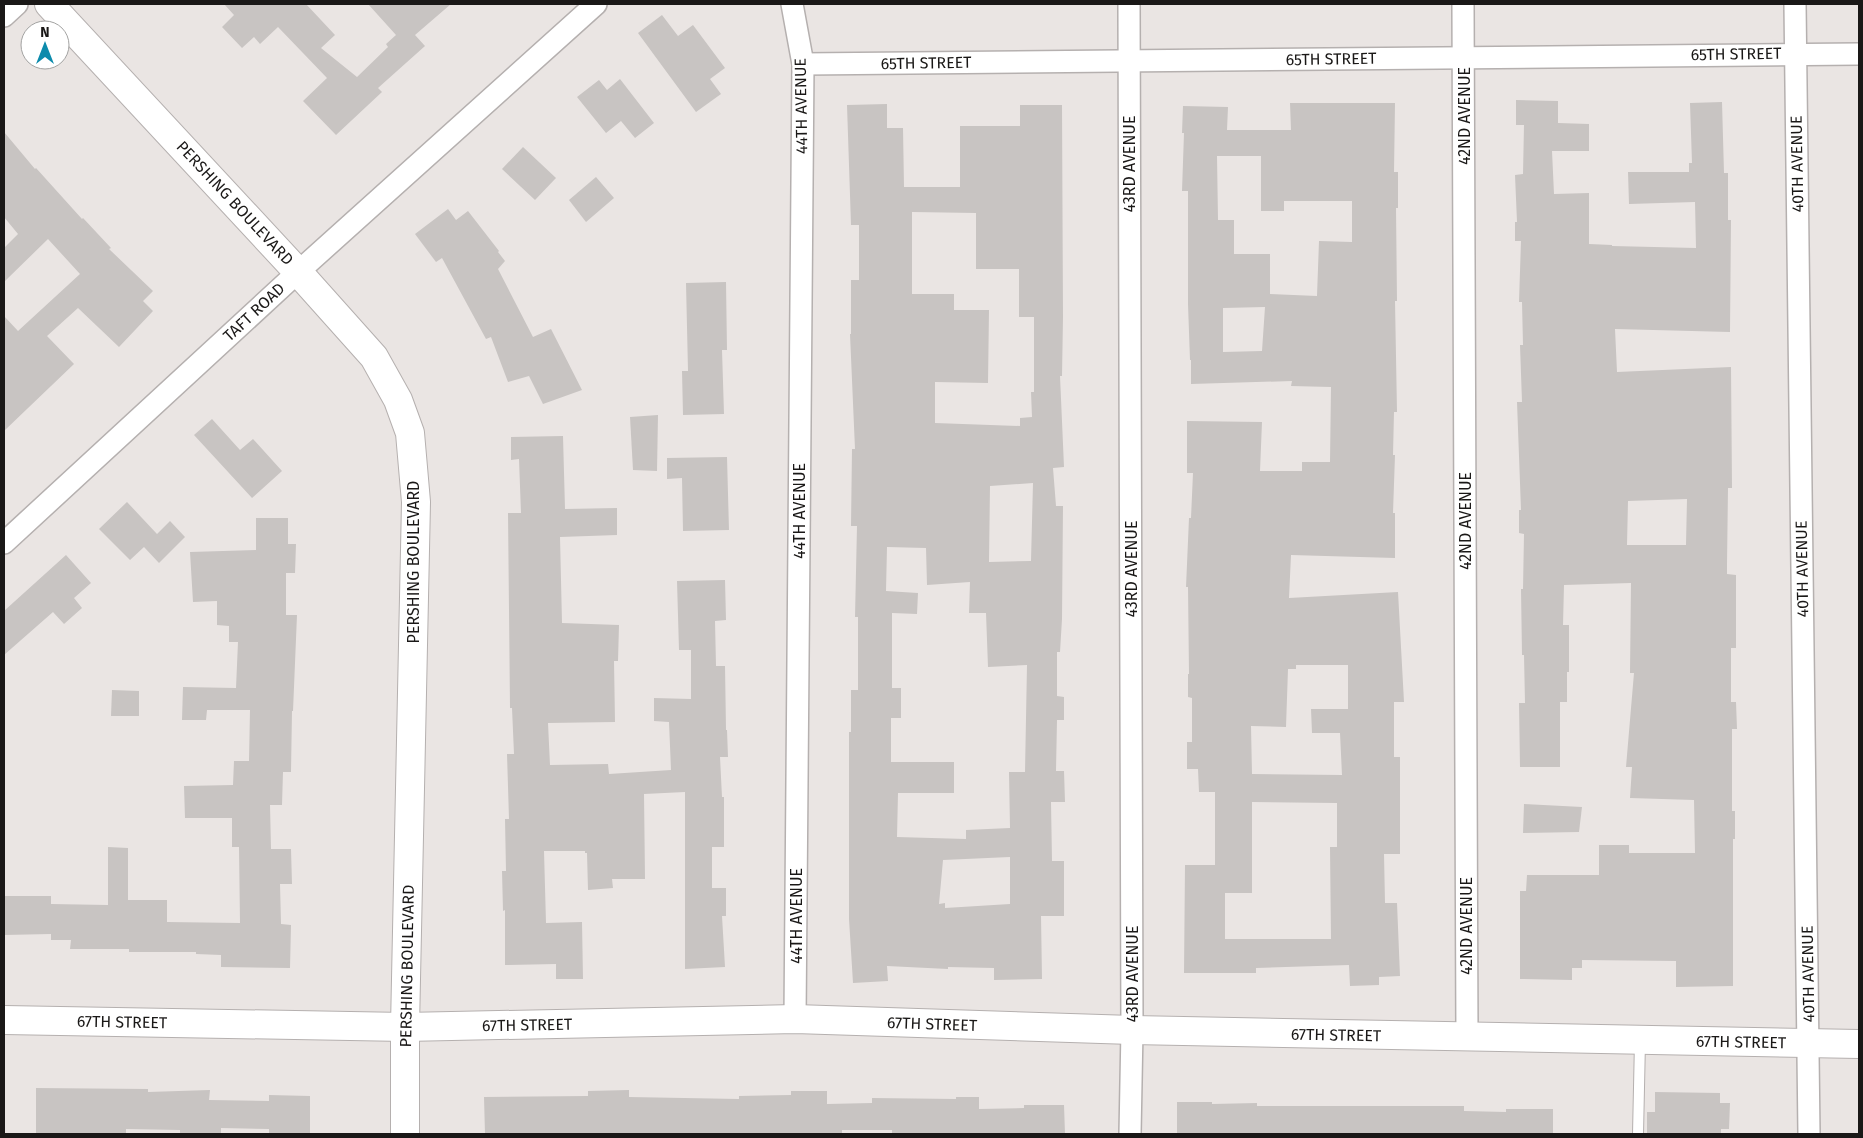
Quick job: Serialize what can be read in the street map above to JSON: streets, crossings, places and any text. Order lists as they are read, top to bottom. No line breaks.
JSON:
{"streets":{"street":["65TH STREET","44TH AVENUE","42ND AVENUE","43RD AVENUE","40TH AVENUE","PERSHING BOULEVARD","TAFT ROAD","67TH STREET"]},"crossings":[["65TH STREET","44TH AVENUE"],["65TH STREET","42ND AVENUE"],["65TH STREET","43RD AVENUE"],["65TH STREET","40TH AVENUE"],["44TH AVENUE","67TH STREET"],["42ND AVENUE","67TH STREET"],["43RD AVENUE","67TH STREET"],["40TH AVENUE","67TH STREET"],["PERSHING BOULEVARD","TAFT ROAD"],["PERSHING BOULEVARD","67TH STREET"]],"north":"top"}
